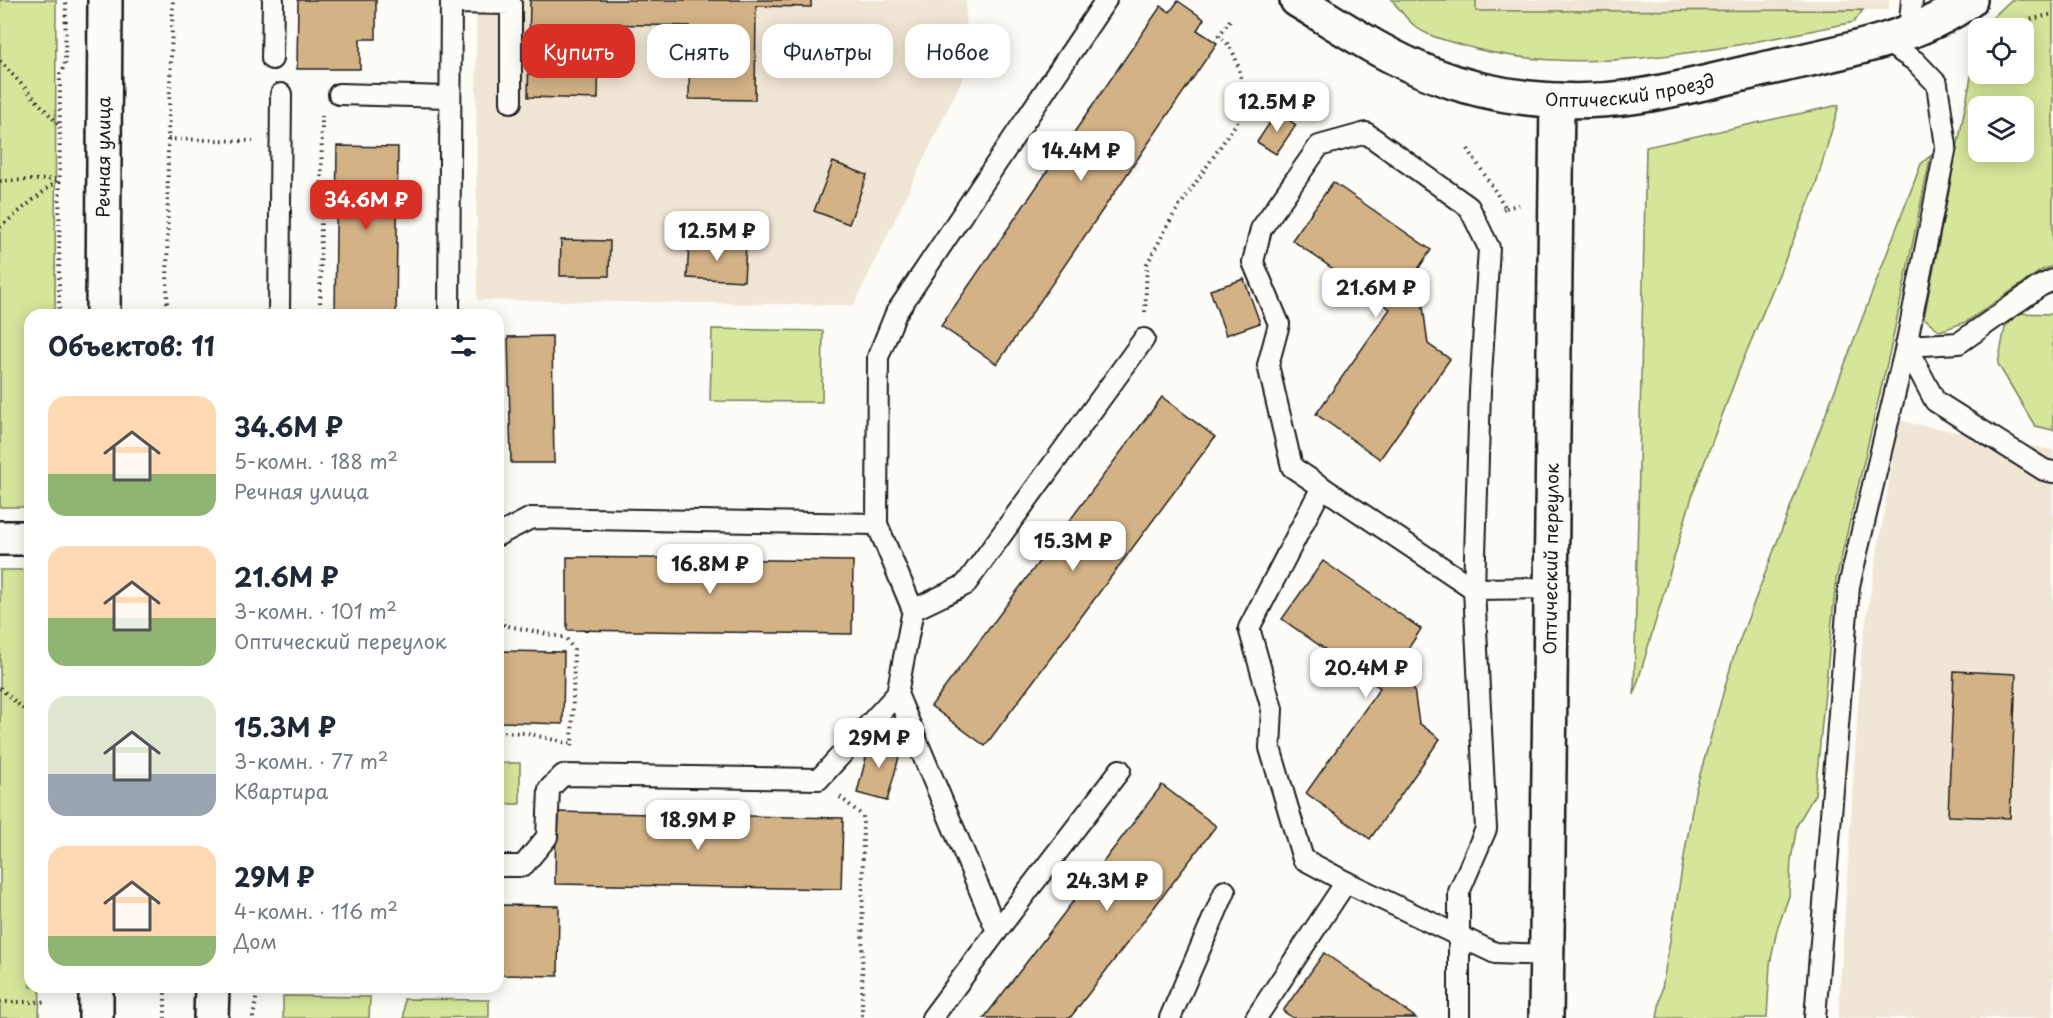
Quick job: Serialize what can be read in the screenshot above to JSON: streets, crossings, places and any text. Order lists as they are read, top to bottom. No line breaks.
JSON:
{"streets":{"street":["Оптический проезд","Речная улица","Оптический переулок"]},"crossings":[["Оптический проезд","Оптический переулок"]],"page":{"chip":["Купить","Снять","Фильтры","Новое"],"price":["12.5M ₽","14.4M ₽","34.6M ₽","12.5M ₽","21.6M ₽","15.3M ₽","16.8M ₽","20.4M ₽","29M ₽","18.9M ₽","24.3M ₽"],"heading":"Объектов: 11","list":[{"name":"34.6M ₽","note":"5-комн. · 188 m² · Речная улица"},{"name":"21.6M ₽","note":"3-комн. · 101 m² · Оптический переулок"},{"name":"15.3M ₽","note":"3-комн. · 77 m² · Квартира"},{"name":"29M ₽","note":"4-комн. · 116 m² · Дом"}]}}
